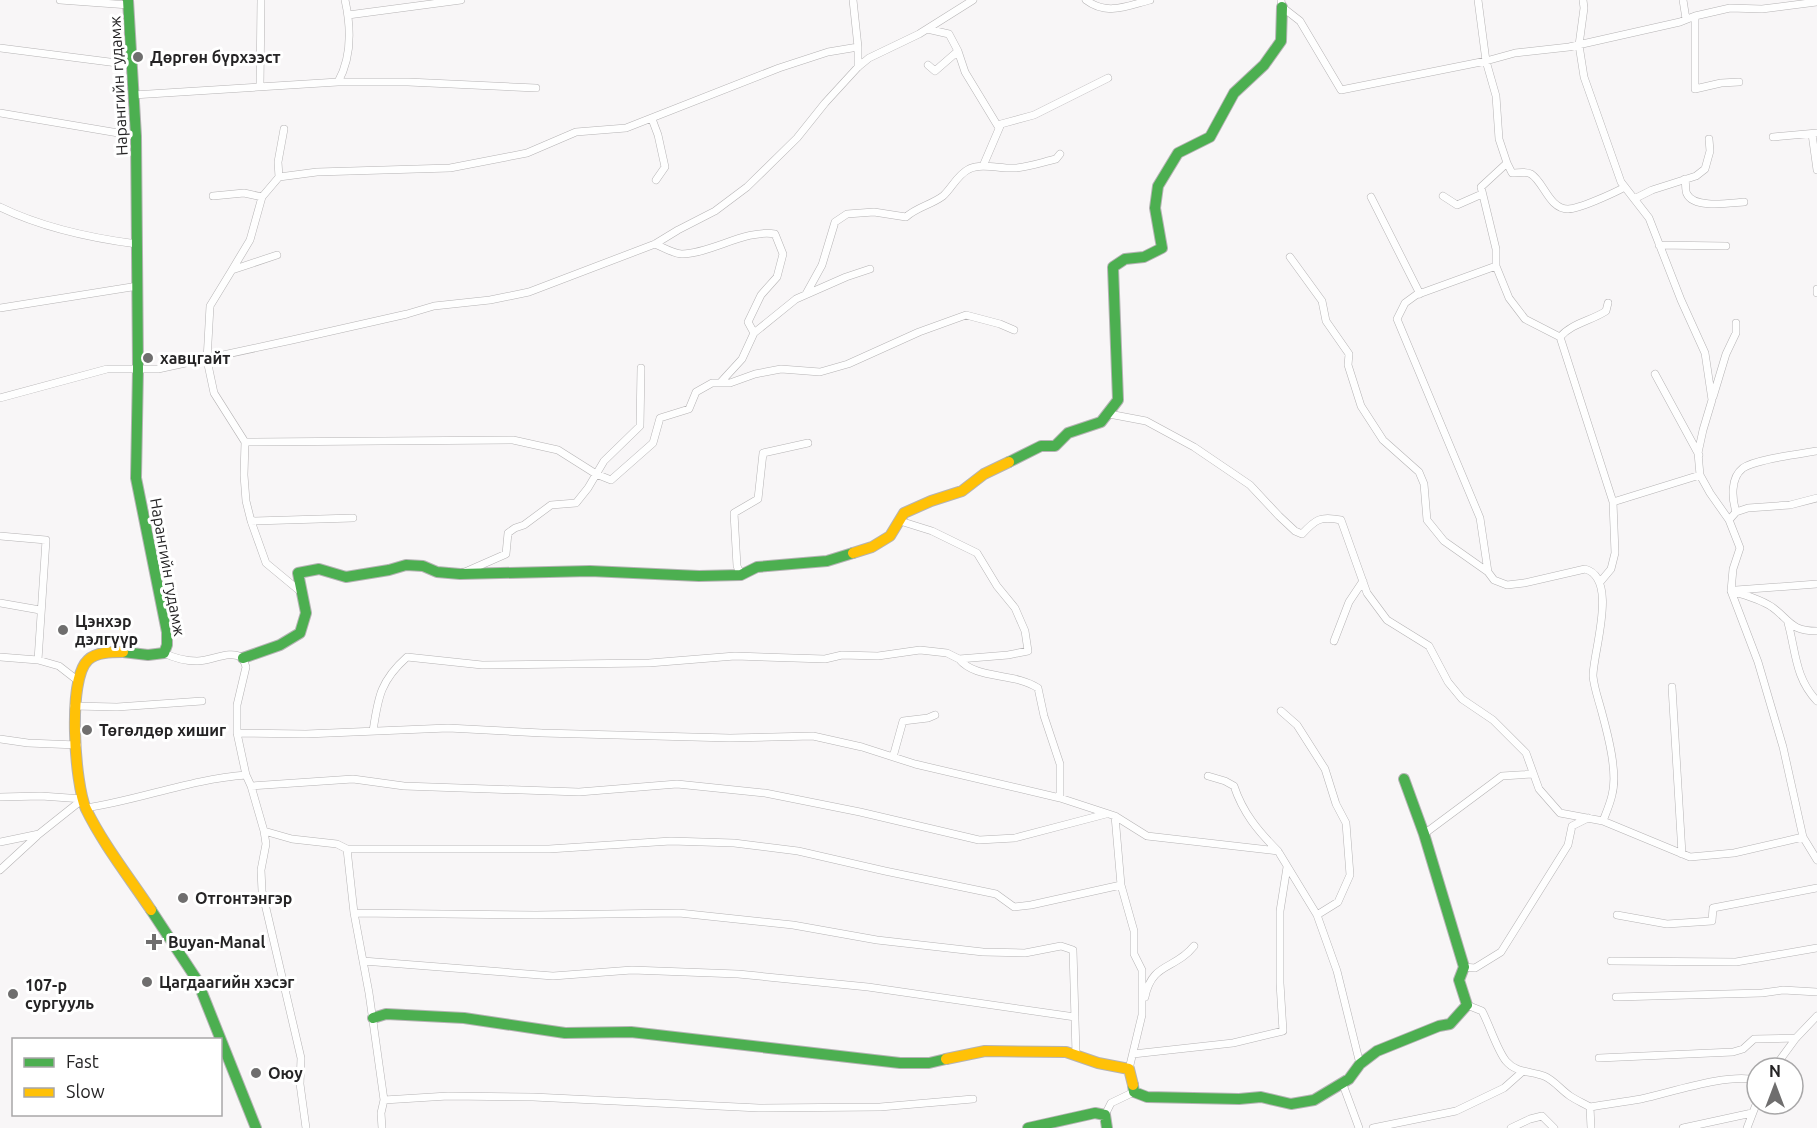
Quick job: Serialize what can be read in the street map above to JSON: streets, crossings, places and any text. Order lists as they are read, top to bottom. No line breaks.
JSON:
{"streets":{"street":["Нарангийн гудамж"]},"places":{"other":["Дөргөн бүрхээст","хавцгайт","Цэнхэр дэлгүүр","Төгөлдөр хишиг","Отгонтэнгэр","Цагдаагийн хэсэг","107-р сургууль","Оюу"],"health":["Buyan-Manal"]},"legend":["Fast","Slow"],"north":"top"}
